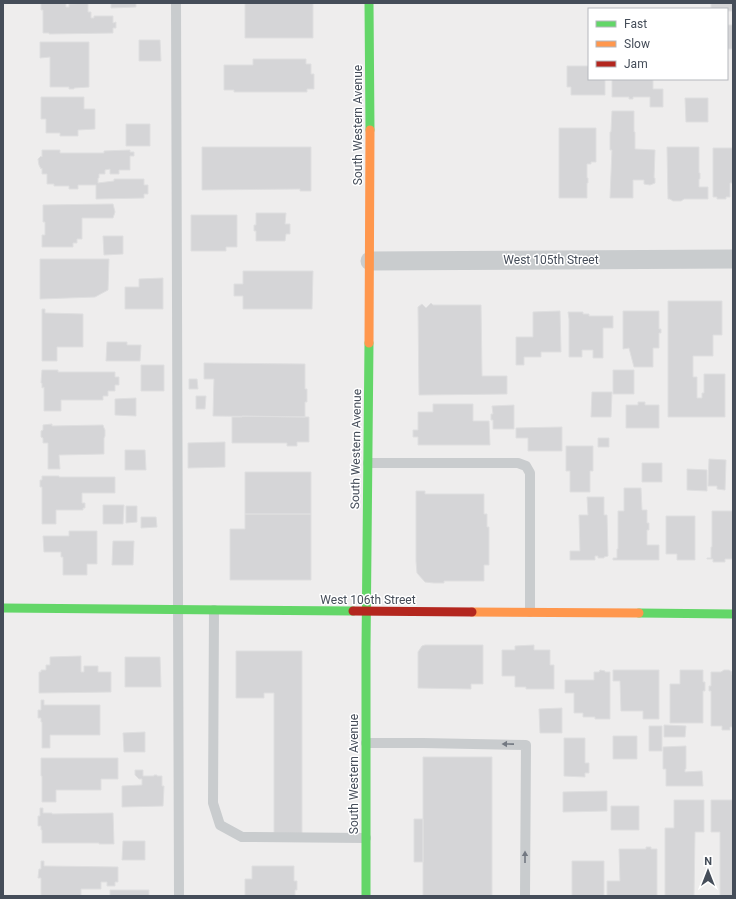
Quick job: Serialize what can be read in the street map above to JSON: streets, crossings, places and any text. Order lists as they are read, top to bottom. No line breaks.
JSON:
{"streets":{"main road":["South Western Avenue","West 106th Street"],"street":["West 105th Street"]},"crossings":[["South Western Avenue","West 105th Street"],["South Western Avenue","West 106th Street"]],"legend":["Fast","Slow","Jam"],"north":"top"}
